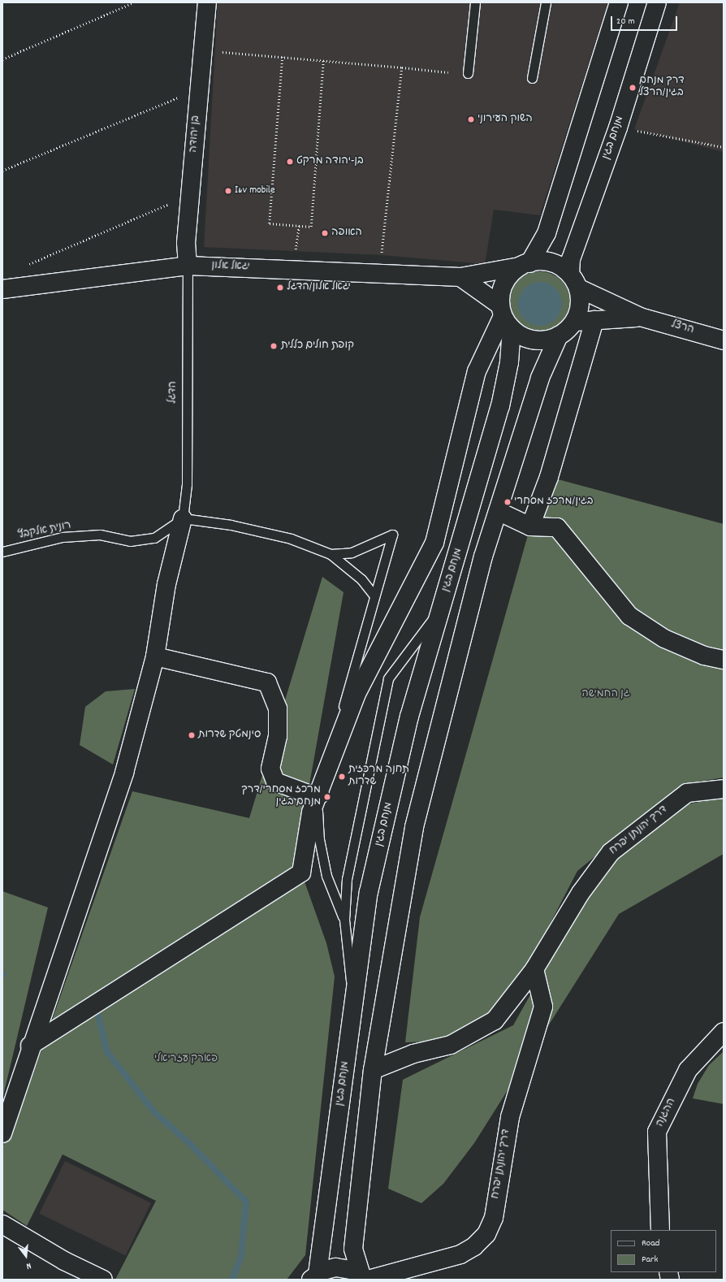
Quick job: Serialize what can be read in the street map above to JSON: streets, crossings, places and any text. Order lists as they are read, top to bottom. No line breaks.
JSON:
{"streets":{"street":["בן יהודה","מנחם בגין","יגאל אלון","הרצל","דרך יהונתן יפרח","ההגנה"],"lane":["הדגל","רונית אלקבץ"]},"crossings":[["בן יהודה","יגאל אלון"],["בן יהודה","הדגל"],["מנחם בגין","יגאל אלון"],["מנחם בגין","הרצל"],["יגאל אלון","הרצל"],["יגאל אלון","הדגל"],["הדגל","רונית אלקבץ"]],"parks":["גן החמישה","פארק עזריאלי"],"places":["דרך מנחם בגין/הרצל","השוק העירוני","בן-יהודה מרקט","I&v mobile","האופה","יגאל אלון/הדגל","קופת חולים כללית","בגין/מרכז מסחרי","סינמטק שדרות","תחנה מרכזית שדרות","מרכז מסחרי/דרך מנחם בגין"],"legend":["Road","Park"],"scale_bar":"20 m","north":"bottom"}
